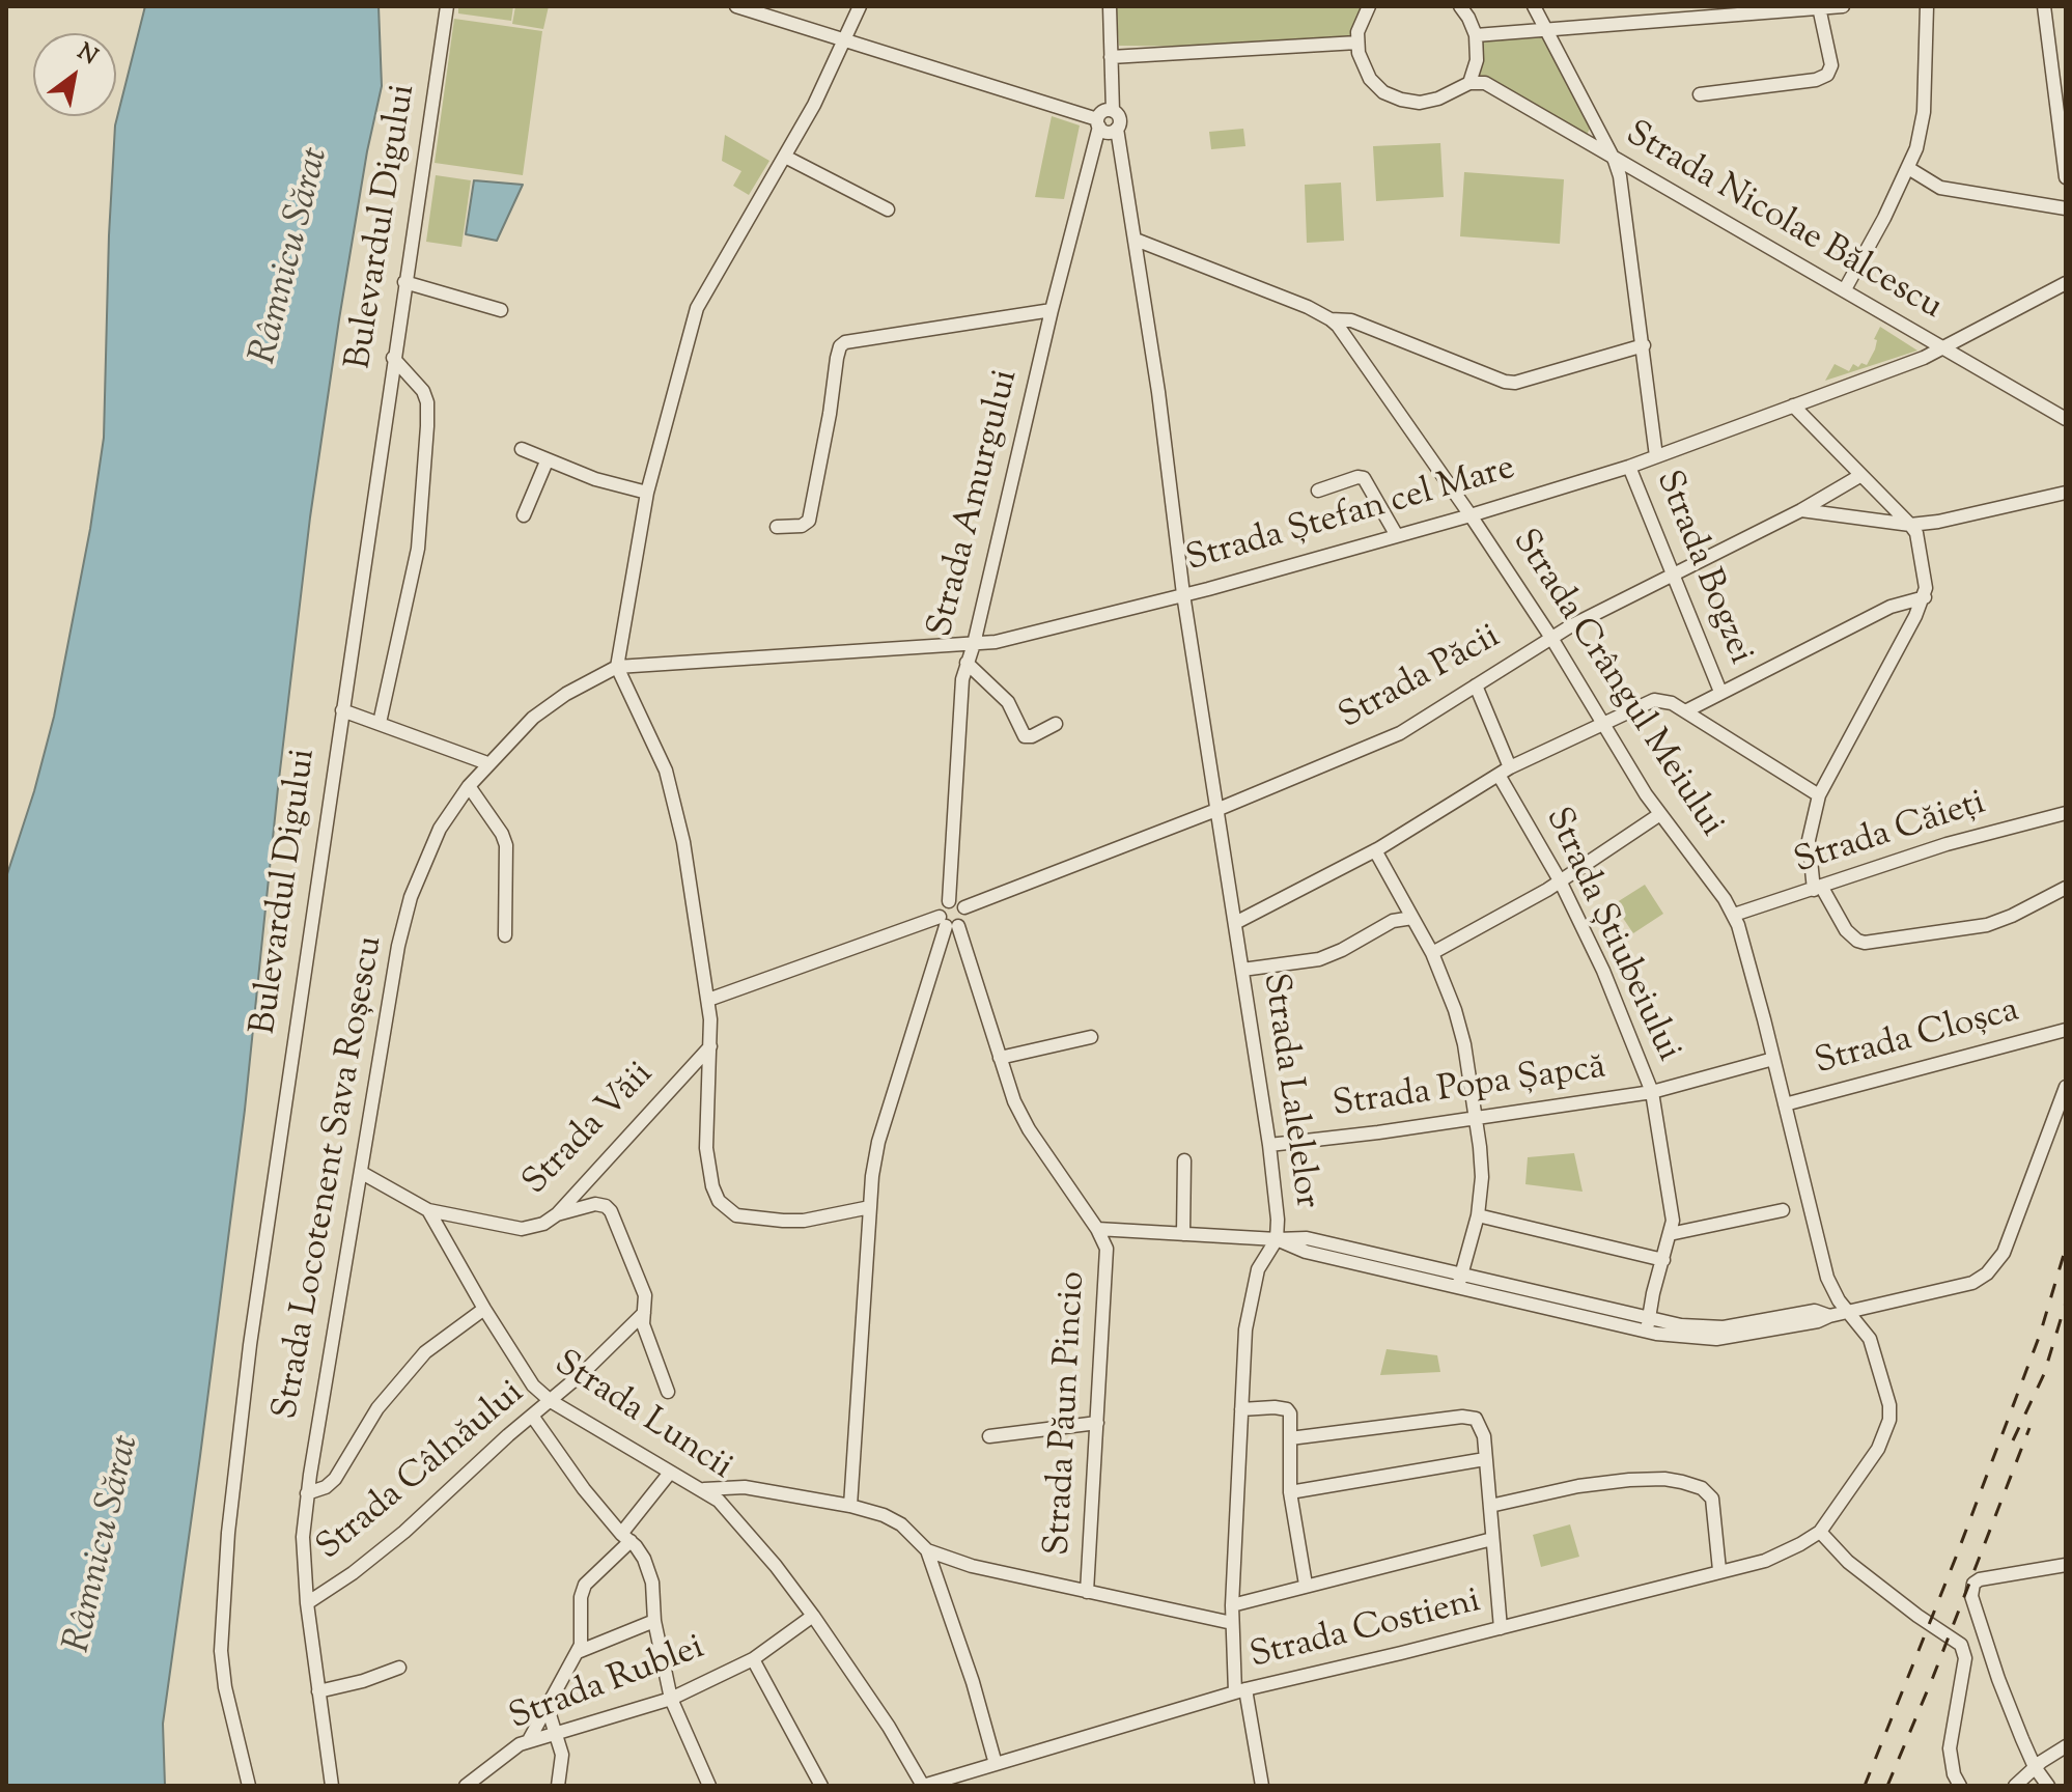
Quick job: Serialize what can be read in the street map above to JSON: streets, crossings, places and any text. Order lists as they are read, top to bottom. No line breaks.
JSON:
{"streets":{"street":["Strada Nicolae Bălcescu","Bulevardul Digului","Strada Amurgului","Strada Ștefan cel Mare","Strada Bogzei","Strada Păcii","Strada Crângul Meiului","Strada Căieți","Strada Știubeiului","Strada Cloșca","Strada Popa Șapcă","Strada Lalelelor","Strada Văii","Strada Locotenent Sava Roșescu","Strada Păun Pincio","Strada Luncii","Strada Câlnăului","Strada Costieni","Strada Rublei"]},"crossings":[["Strada Nicolae Bălcescu","Strada Ștefan cel Mare"],["Strada Amurgului","Strada Ștefan cel Mare"],["Strada Amurgului","Strada Păcii"],["Strada Amurgului","Strada Lalelelor"],["Strada Amurgului","Strada Păun Pincio"],["Strada Ștefan cel Mare","Strada Bogzei"],["Strada Ștefan cel Mare","Strada Crângul Meiului"],["Strada Ștefan cel Mare","Strada Lalelelor"],["Strada Ștefan cel Mare","Strada Locotenent Sava Roșescu"],["Strada Bogzei","Strada Păcii"],["Strada Păcii","Strada Crângul Meiului"],["Strada Păcii","Strada Știubeiului"],["Strada Păcii","Strada Lalelelor"],["Strada Păcii","Strada Păun Pincio"],["Strada Crângul Meiului","Strada Căieți"],["Strada Crângul Meiului","Strada Cloșca"],["Strada Crângul Meiului","Strada Popa Șapcă"],["Strada Crângul Meiului","Strada Lalelelor"],["Strada Crângul Meiului","Strada Costieni"],["Strada Știubeiului","Strada Popa Șapcă"],["Strada Popa Șapcă","Strada Lalelelor"],["Strada Lalelelor","Strada Costieni"],["Strada Văii","Strada Locotenent Sava Roșescu"],["Strada Văii","Strada Luncii"],["Strada Locotenent Sava Roșescu","Strada Câlnăului"],["Strada Luncii","Strada Câlnăului"],["Strada Luncii","Strada Costieni"],["Strada Luncii","Strada Rublei"]],"water":["Râmnicu Sărat"],"north":"top right"}
